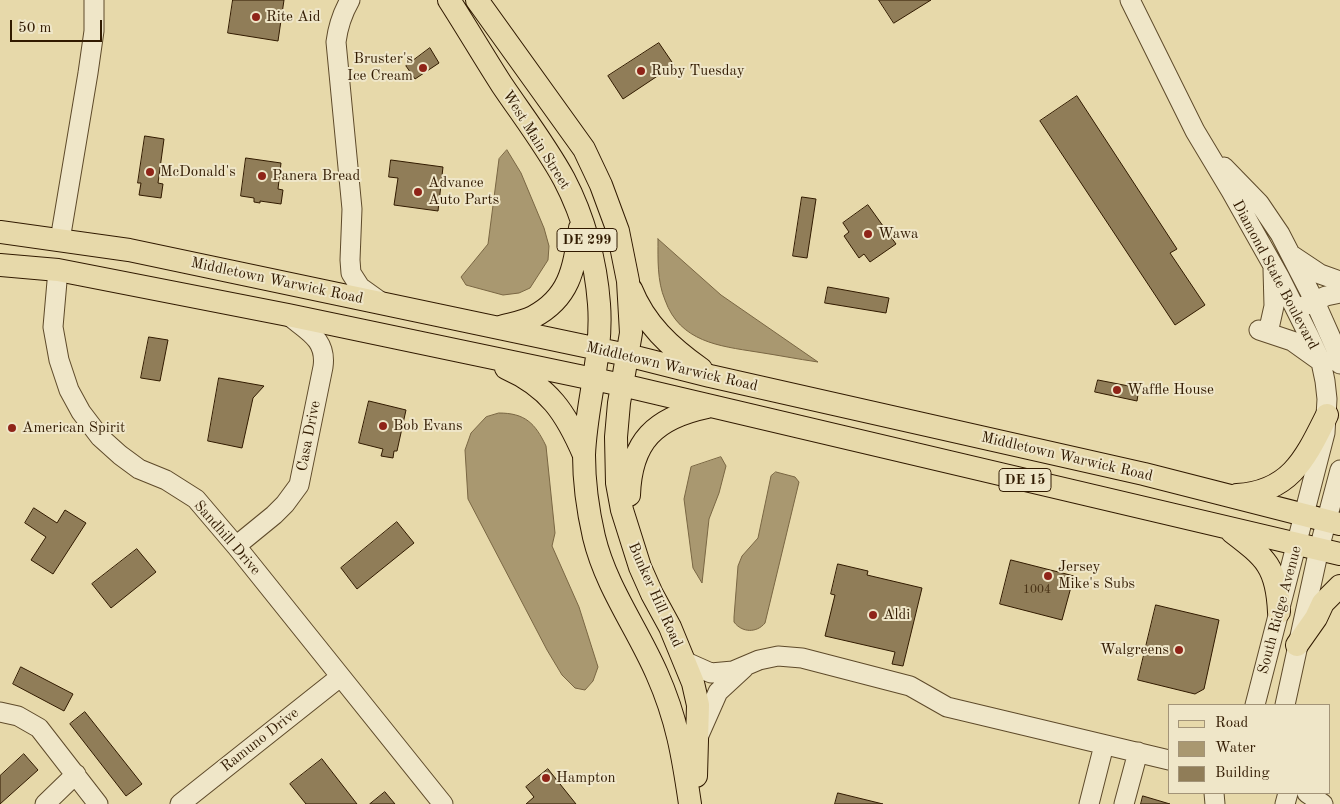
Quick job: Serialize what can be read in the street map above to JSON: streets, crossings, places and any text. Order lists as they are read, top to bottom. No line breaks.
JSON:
{"streets":{"main road":["West Main Street","DE 299","Middletown Warwick Road","DE 15","Bunker Hill Road"],"street":["Diamond State Boulevard","Casa Drive","Sandhill Drive","South Ridge Avenue","Ramuno Drive"]},"crossings":[["West Main Street","DE 299"],["West Main Street","Middletown Warwick Road"],["West Main Street","Bunker Hill Road"],["DE 299","Middletown Warwick Road"],["Diamond State Boulevard","Middletown Warwick Road"],["Diamond State Boulevard","South Ridge Avenue"],["Middletown Warwick Road","Casa Drive"],["Middletown Warwick Road","DE 15"],["Middletown Warwick Road","Sandhill Drive"],["Middletown Warwick Road","Bunker Hill Road"],["Middletown Warwick Road","South Ridge Avenue"],["Casa Drive","Sandhill Drive"],["DE 15","Bunker Hill Road"],["Sandhill Drive","Ramuno Drive"]],"places":["Rite Aid","Bruster's Ice Cream","Ruby Tuesday","McDonald's","Panera Bread","Advance Auto Parts","Wawa","Waffle House","Bob Evans","American Spirit","Jersey Mike's Subs","Aldi","Walgreens","Hampton"],"house_numbers":["1004"],"legend":["Road","Water","Building"],"scale_bar":"50 m"}
